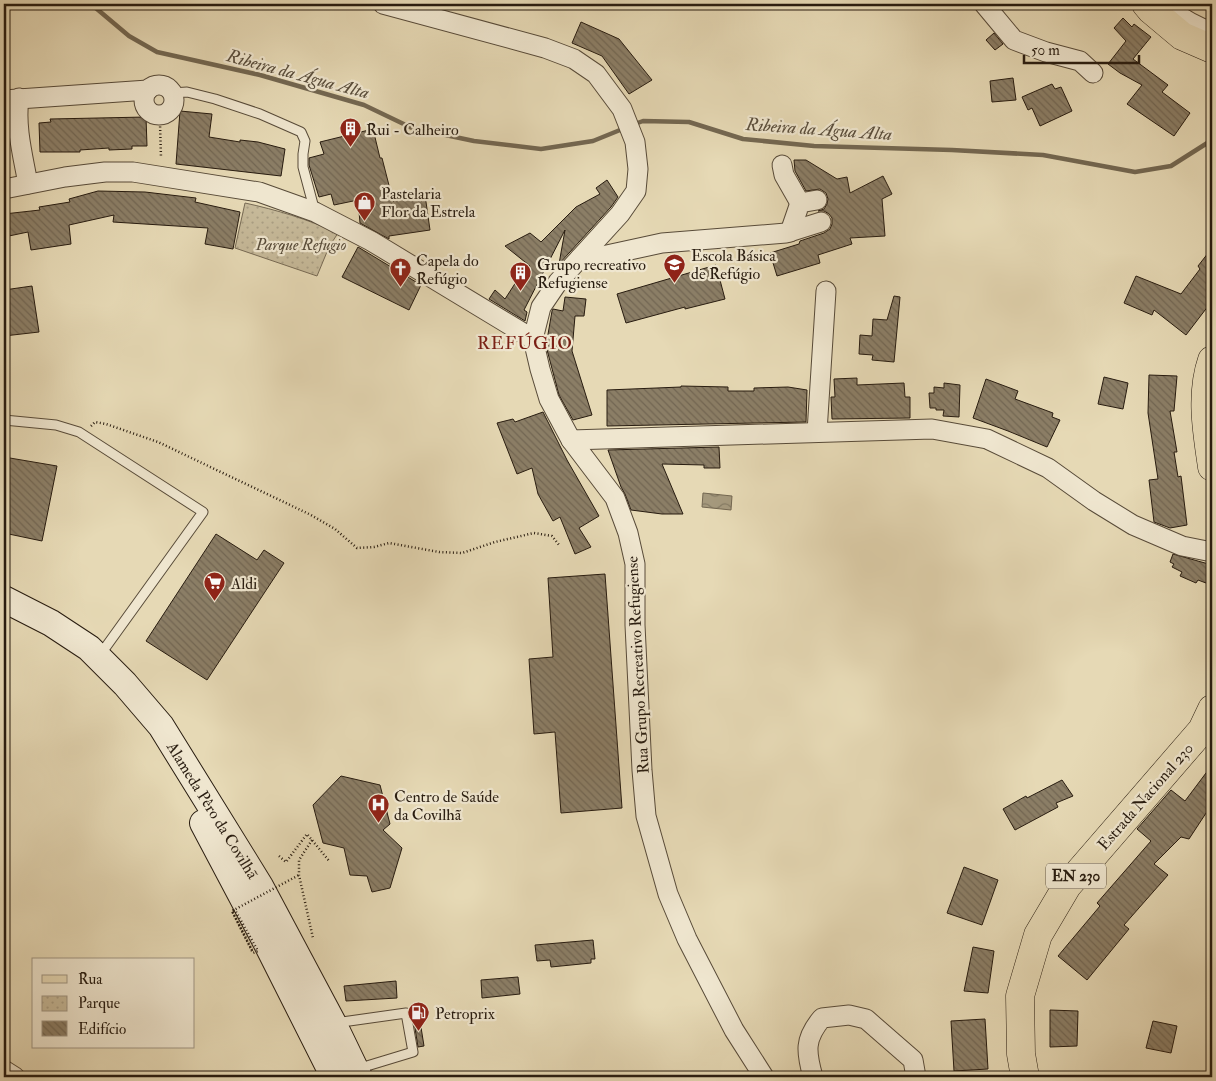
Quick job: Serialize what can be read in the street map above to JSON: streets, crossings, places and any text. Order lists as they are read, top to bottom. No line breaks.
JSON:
{"streets":{"main road":["Estrada Nacional 230","Alameda Pêro da Covilhã","EN 230"],"street":["Rua Grupo Recreativo Refugiense"]},"districts":["REFÚGIO"],"water":["Ribeira da Água Alta"],"parks":["Parque Refugio"],"places":{"building":["Rui - Calheiro","Grupo recreativo Refugiense"],"shop":["Pastelaria Flor da Estrela"],"school or university":["Escola Básica de Refúgio"],"church":["Capela do Refúgio"],"supermarket":["Aldi"],"hospital":["Centro de Saúde da Covilhã"],"fuel station":["Petroprix"]},"legend":["Rua","Parque","Edifício"],"scale_bar":"50 m"}
